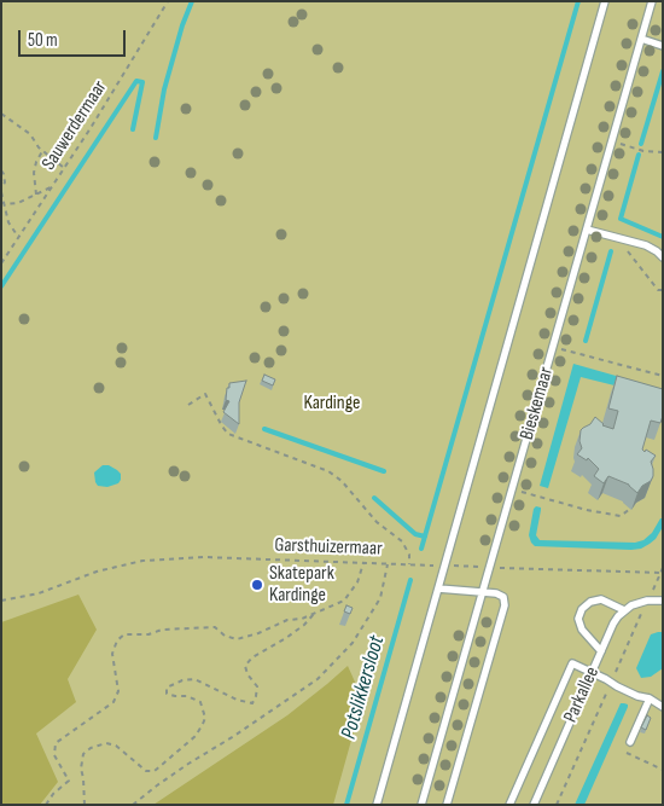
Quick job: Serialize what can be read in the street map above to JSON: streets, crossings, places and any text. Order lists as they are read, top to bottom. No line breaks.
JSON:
{"streets":{"lane":["Bieskemaar","Parkallee"],"path":["Sauwerdermaar","Garsthuizermaar"]},"crossings":[["Bieskemaar","Garsthuizermaar"],["Garsthuizermaar","Parkallee"]],"water":["Potslikkersloot"],"parks":["Kardinge"],"places":["Skatepark Kardinge"],"scale_bar":"50 m"}
